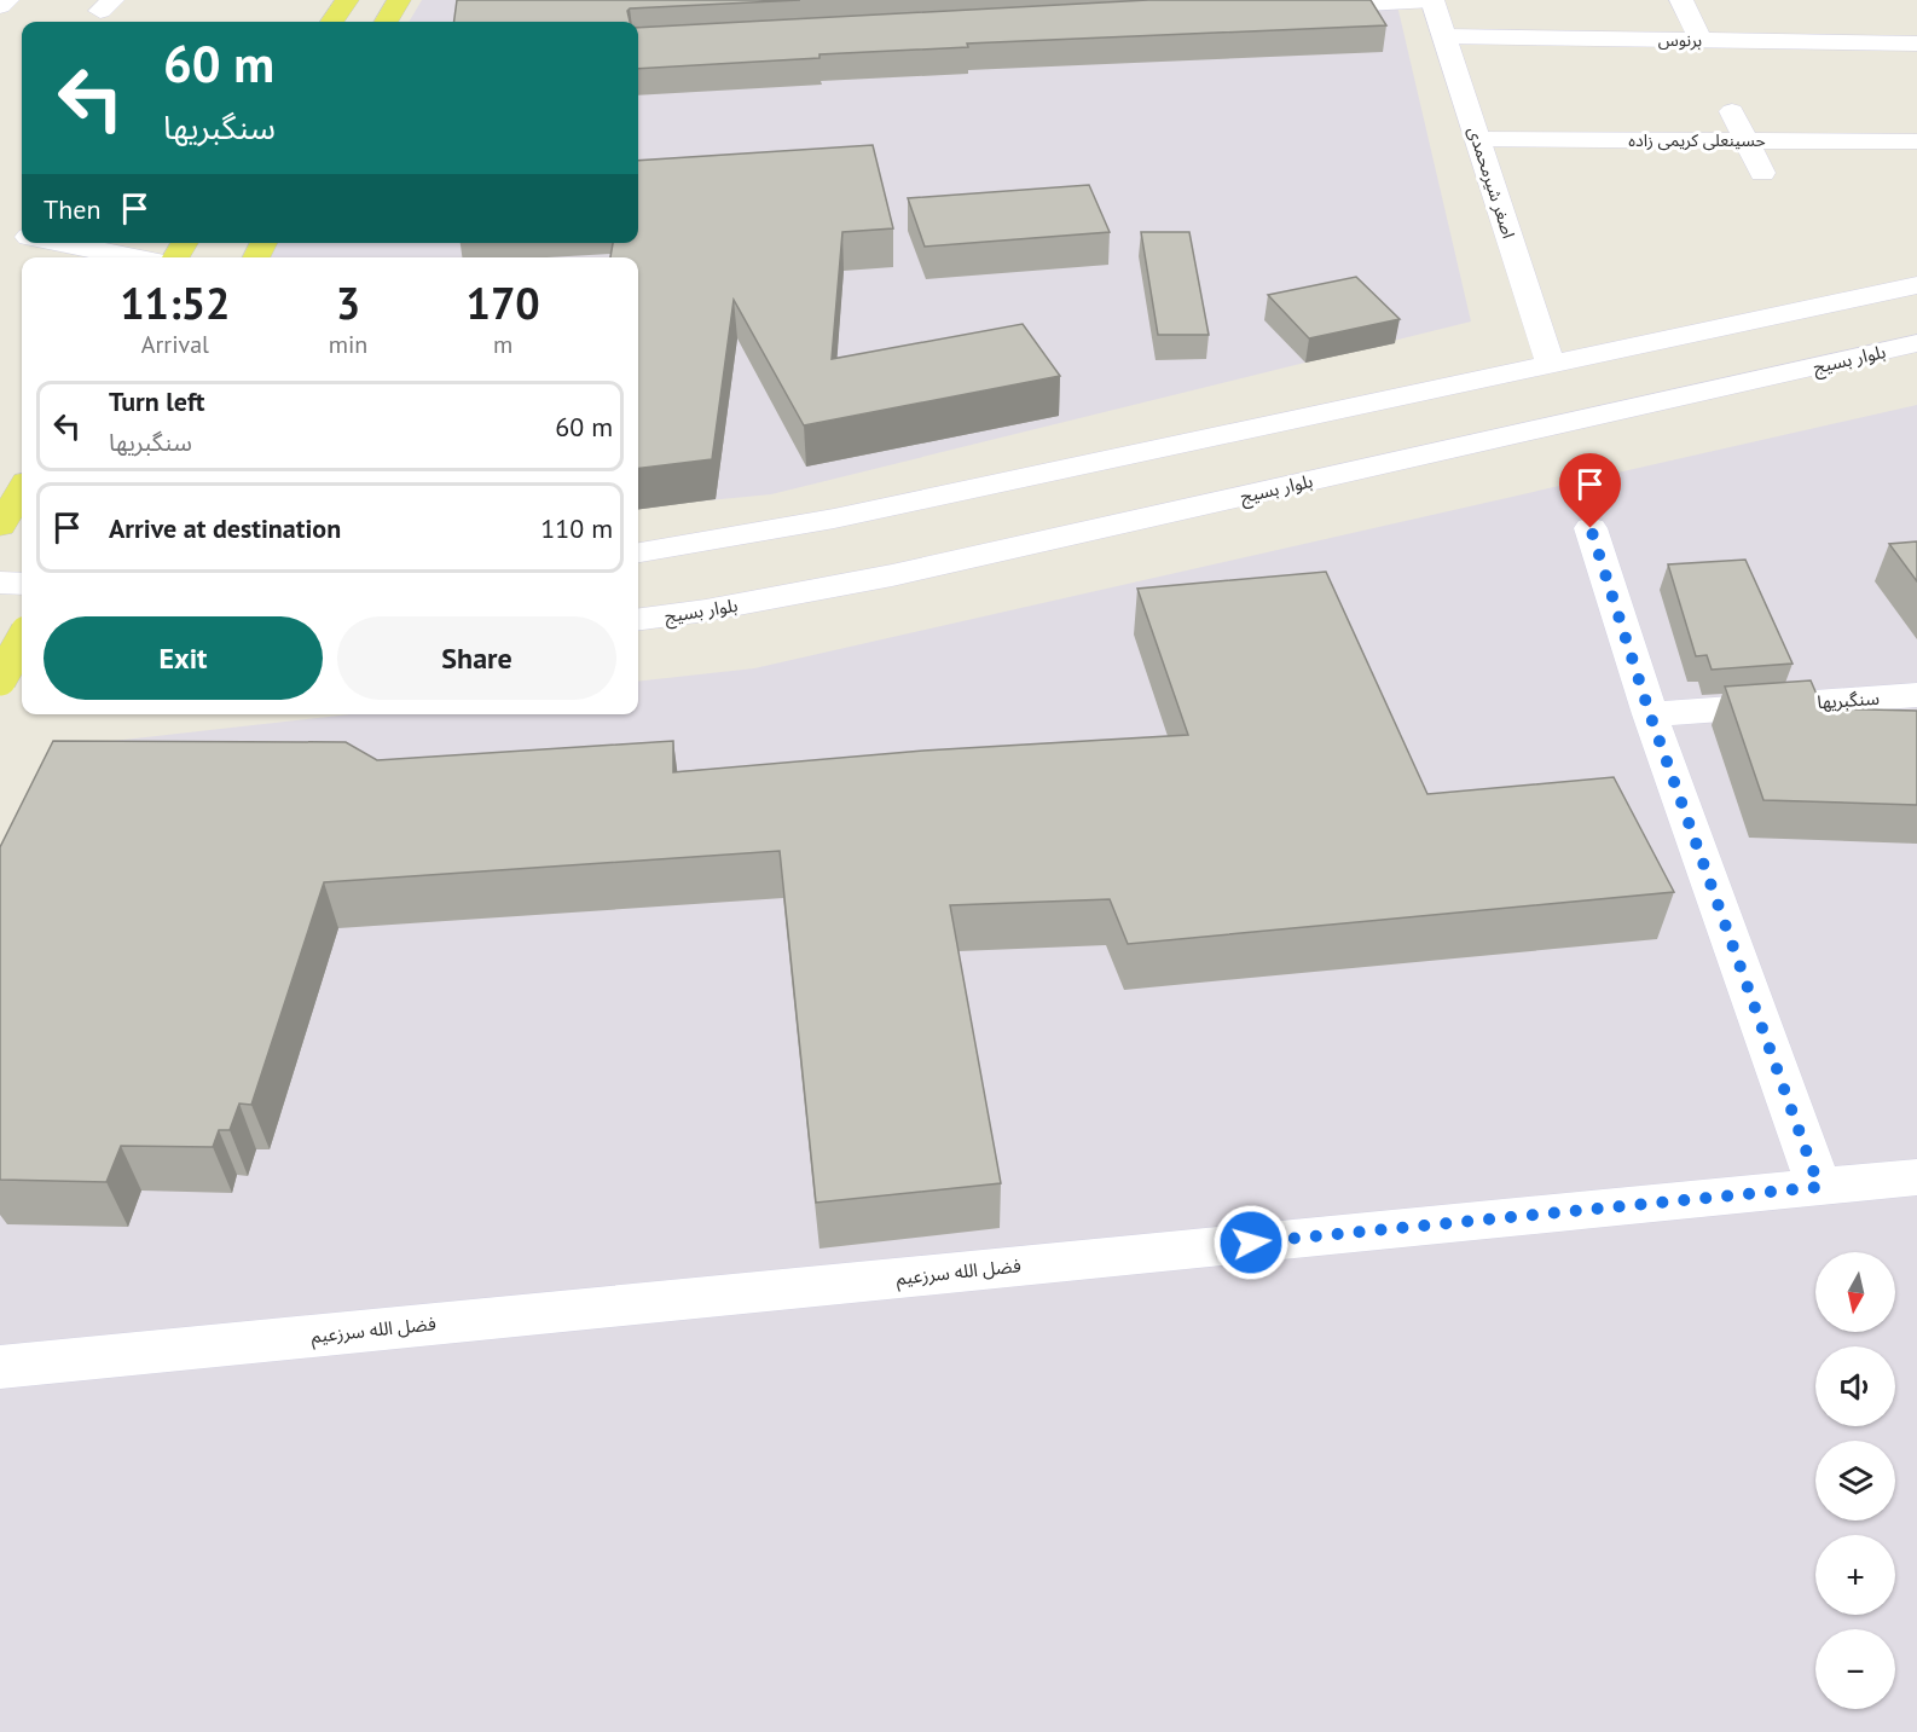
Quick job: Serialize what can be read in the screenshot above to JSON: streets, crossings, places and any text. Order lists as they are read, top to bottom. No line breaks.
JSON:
{"streets":{"street":["برنوس","حسینعلی کریمی زاده","اصغر شیرمحمدی","بلوار بسیج","سنگبریها","فضل الله سرزعیم"]},"crossings":[["برنوس","اصغر شیرمحمدی"],["حسینعلی کریمی زاده","اصغر شیرمحمدی"]],"north":"bottom","page":{"turn":["60 m","سنگبریها"],"then":"Then","eta":["11:52","Arrival","3","min","170","m"],"list":[{"name":"Turn left","note":"سنگبریها","value":"60 m"},{"name":"Arrive at destination","value":"110 m"}],"buttons":["Exit","Share"],"map_buttons":["+","−"]}}
